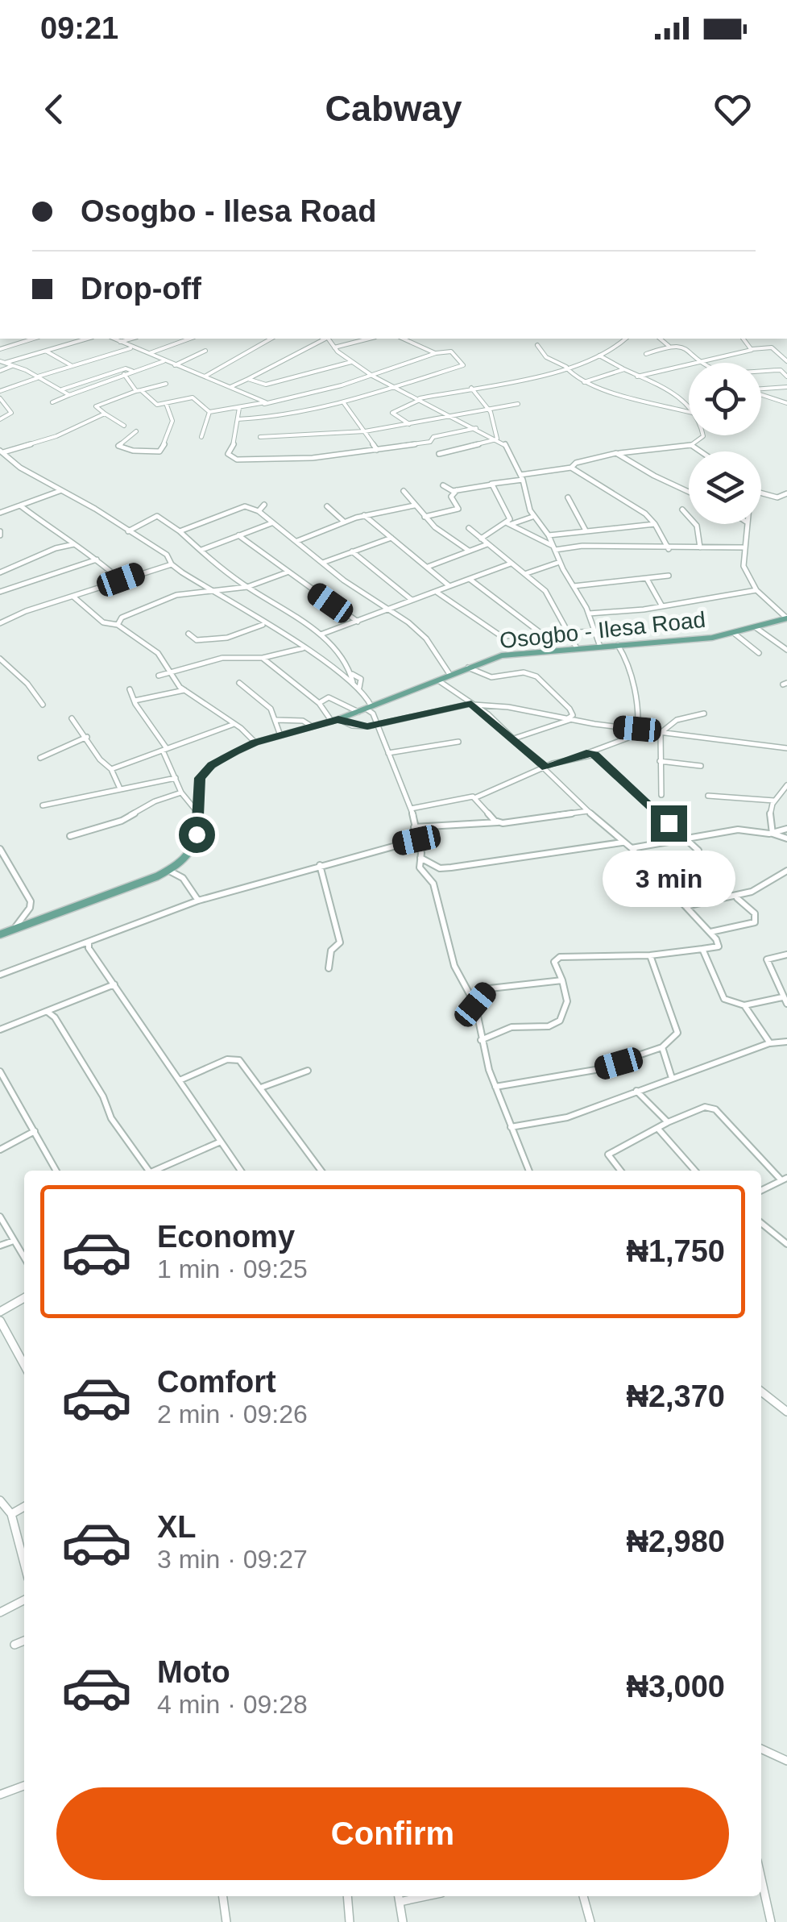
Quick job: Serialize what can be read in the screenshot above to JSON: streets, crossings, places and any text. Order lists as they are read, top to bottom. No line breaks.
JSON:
{"streets":{"main road":["Osogbo - Ilesa Road"]},"page":{"status":"09:21","header":"Cabway","banner":["Osogbo - Ilesa Road","Drop-off"],"bubble":"3 min","list":[{"name":"Economy","note":"1 min · 09:25","value":"₦1,750"},{"name":"Comfort","note":"2 min · 09:26","value":"₦2,370"},{"name":"XL","note":"3 min · 09:27","value":"₦2,980"},{"name":"Moto","note":"4 min · 09:28","value":"₦3,000"}],"buttons":"Confirm"}}
